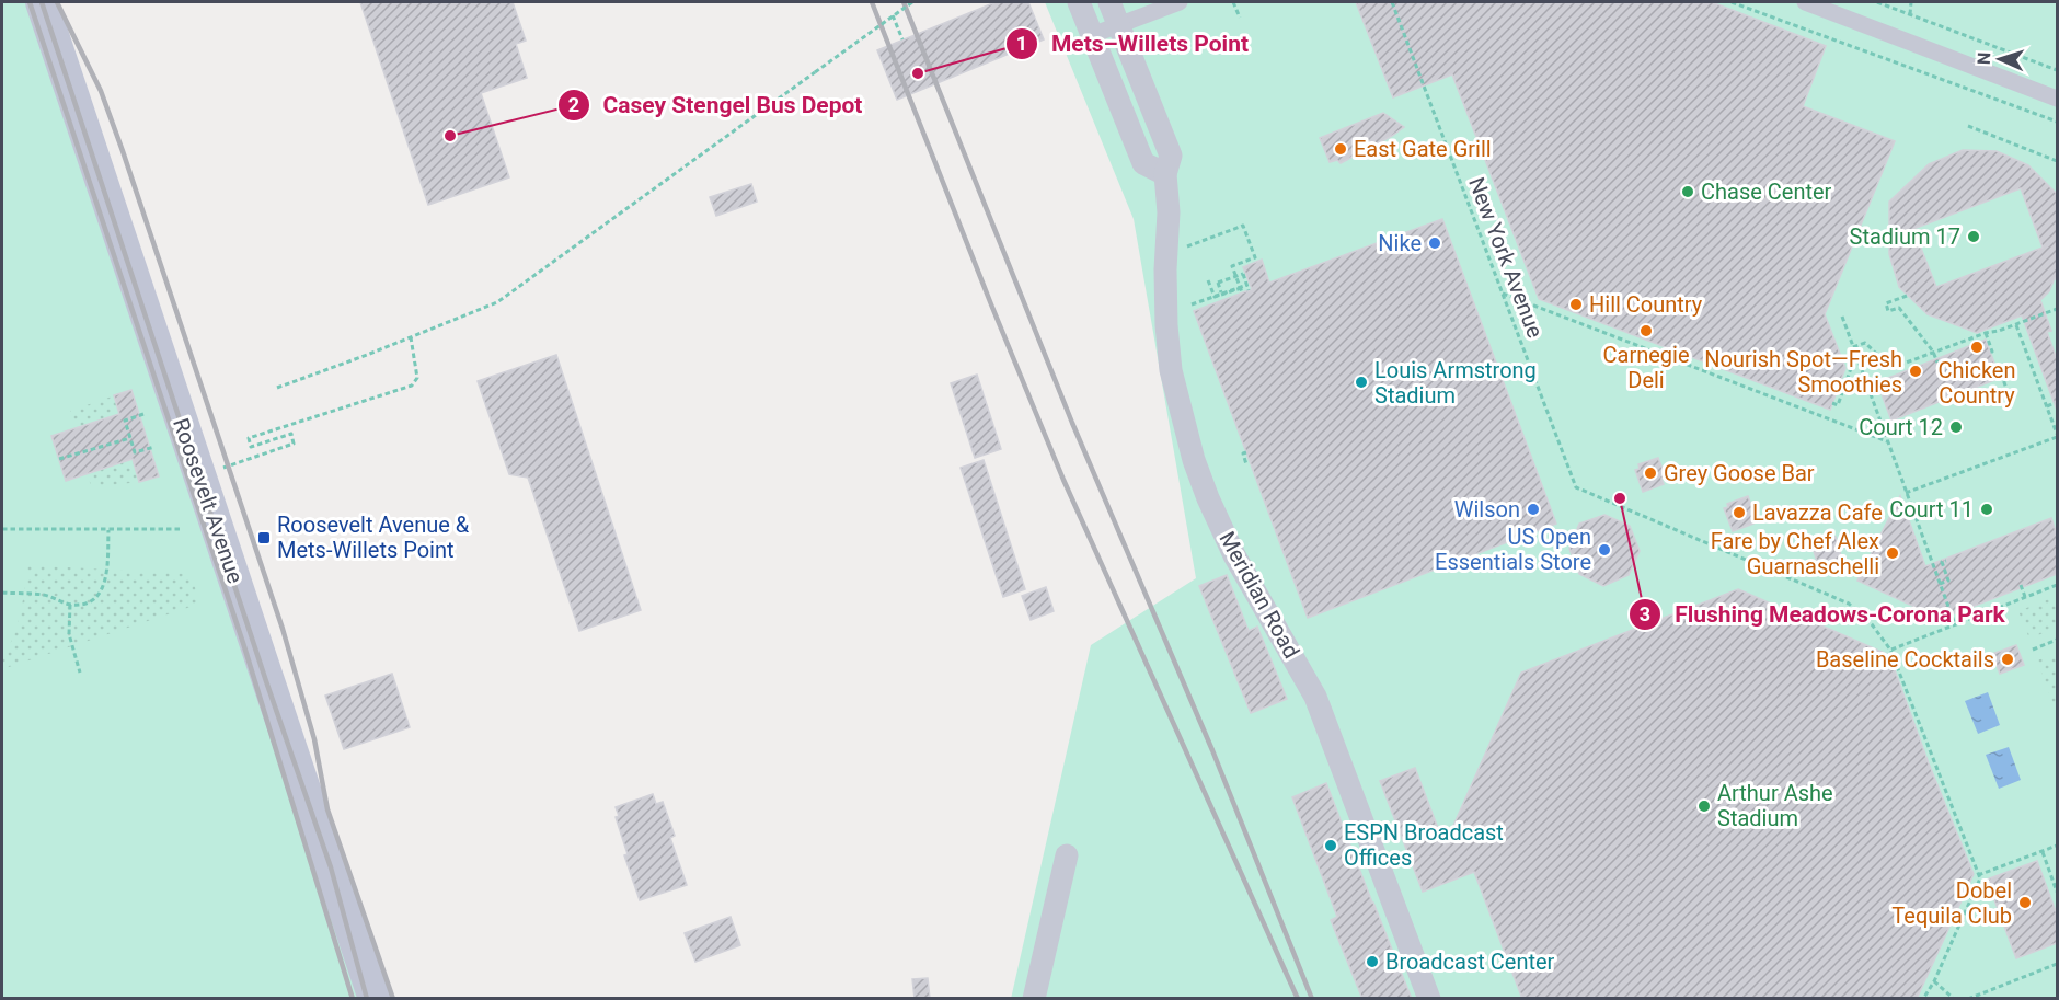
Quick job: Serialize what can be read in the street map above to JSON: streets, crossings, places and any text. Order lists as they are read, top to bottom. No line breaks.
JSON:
{"streets":{"main road":["Roosevelt Avenue"],"street":["Meridian Road"],"path":["New York Avenue"]},"places":{"other":["Mets–Willets Point","Casey Stengel Bus Depot","East Gate Grill","Chase Center","Stadium 17","Nike","Hill Country","Carnegie Deli","Chicken Country","Nourish Spot—Fresh Smoothies","Louis Armstrong Stadium","Court 12","Grey Goose Bar","Flushing Meadows-Corona Park","Wilson","Court 11","Lavazza Cafe","US Open Essentials Store","Fare by Chef Alex Guarnaschelli","Baseline Cocktails","Arthur Ashe Stadium","ESPN Broadcast Offices","Dobel Tequila Club","Broadcast Center"],"transit":["Roosevelt Avenue & Mets-Willets Point"]},"north":"left"}
